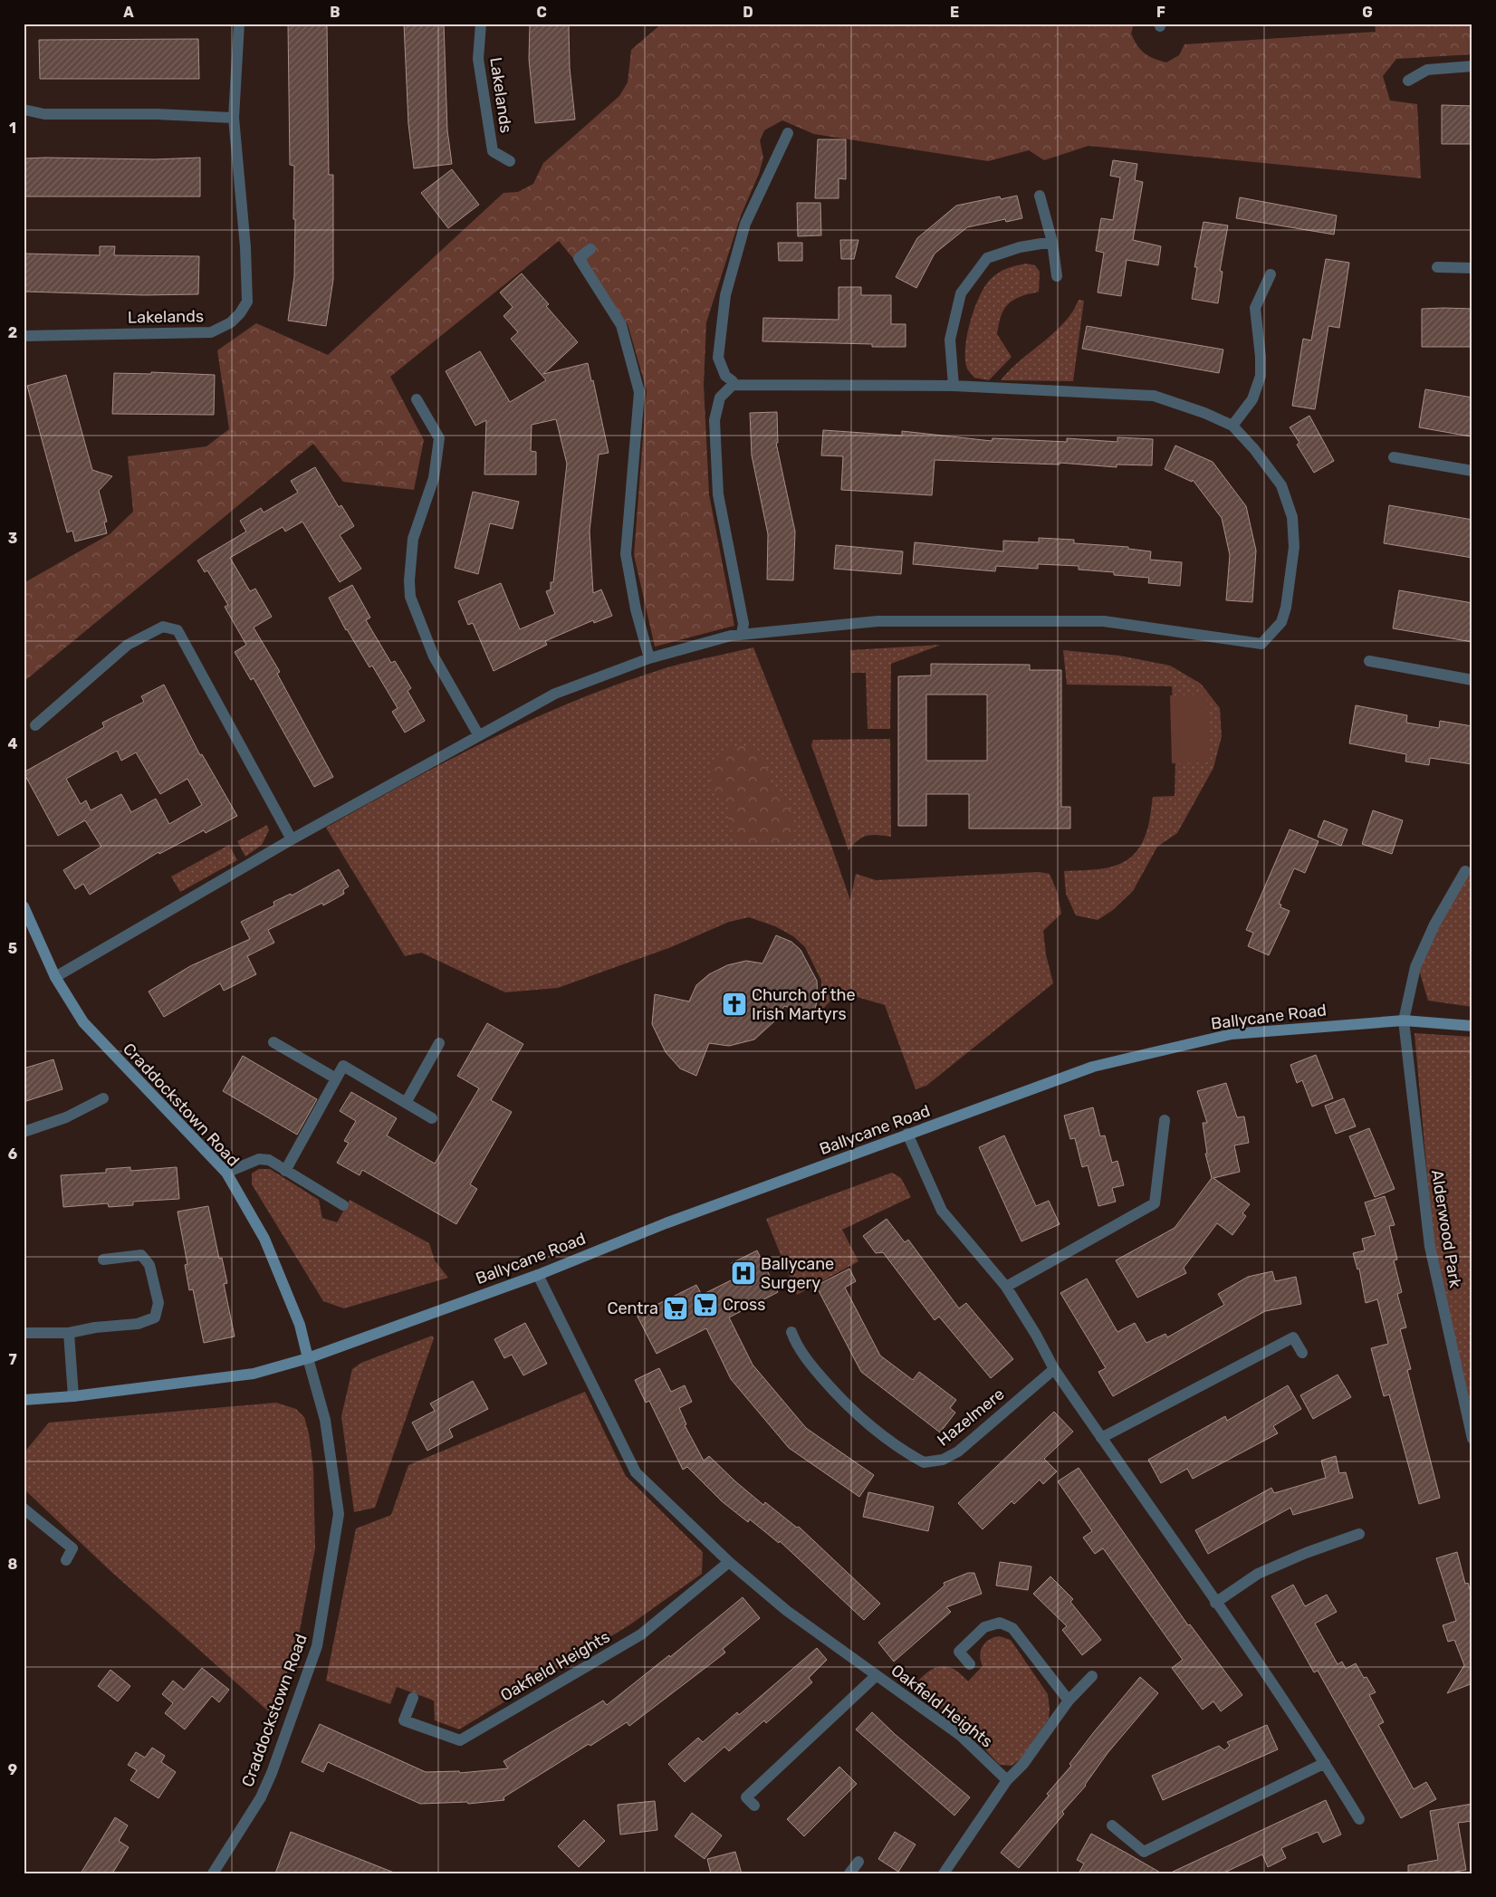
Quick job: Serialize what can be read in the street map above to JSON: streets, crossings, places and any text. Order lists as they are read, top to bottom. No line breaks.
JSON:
{"streets":{"main road":["Ballycane Road","Craddockstown Road"],"street":["Lakelands","Alderwood Park","Hazelmere","Oakfield Heights"]},"crossings":[["Ballycane Road","Craddockstown Road"],["Ballycane Road","Alderwood Park"],["Ballycane Road","Oakfield Heights"]],"places":{"church":["Church of the Irish Martyrs"],"hospital":["Ballycane Surgery"],"supermarket":["Cross","Centra"]},"grid":{"columns":["A","B","C","D","E","F","G"],"rows":["1","2","3","4","5","6","7","8","9"]}}
